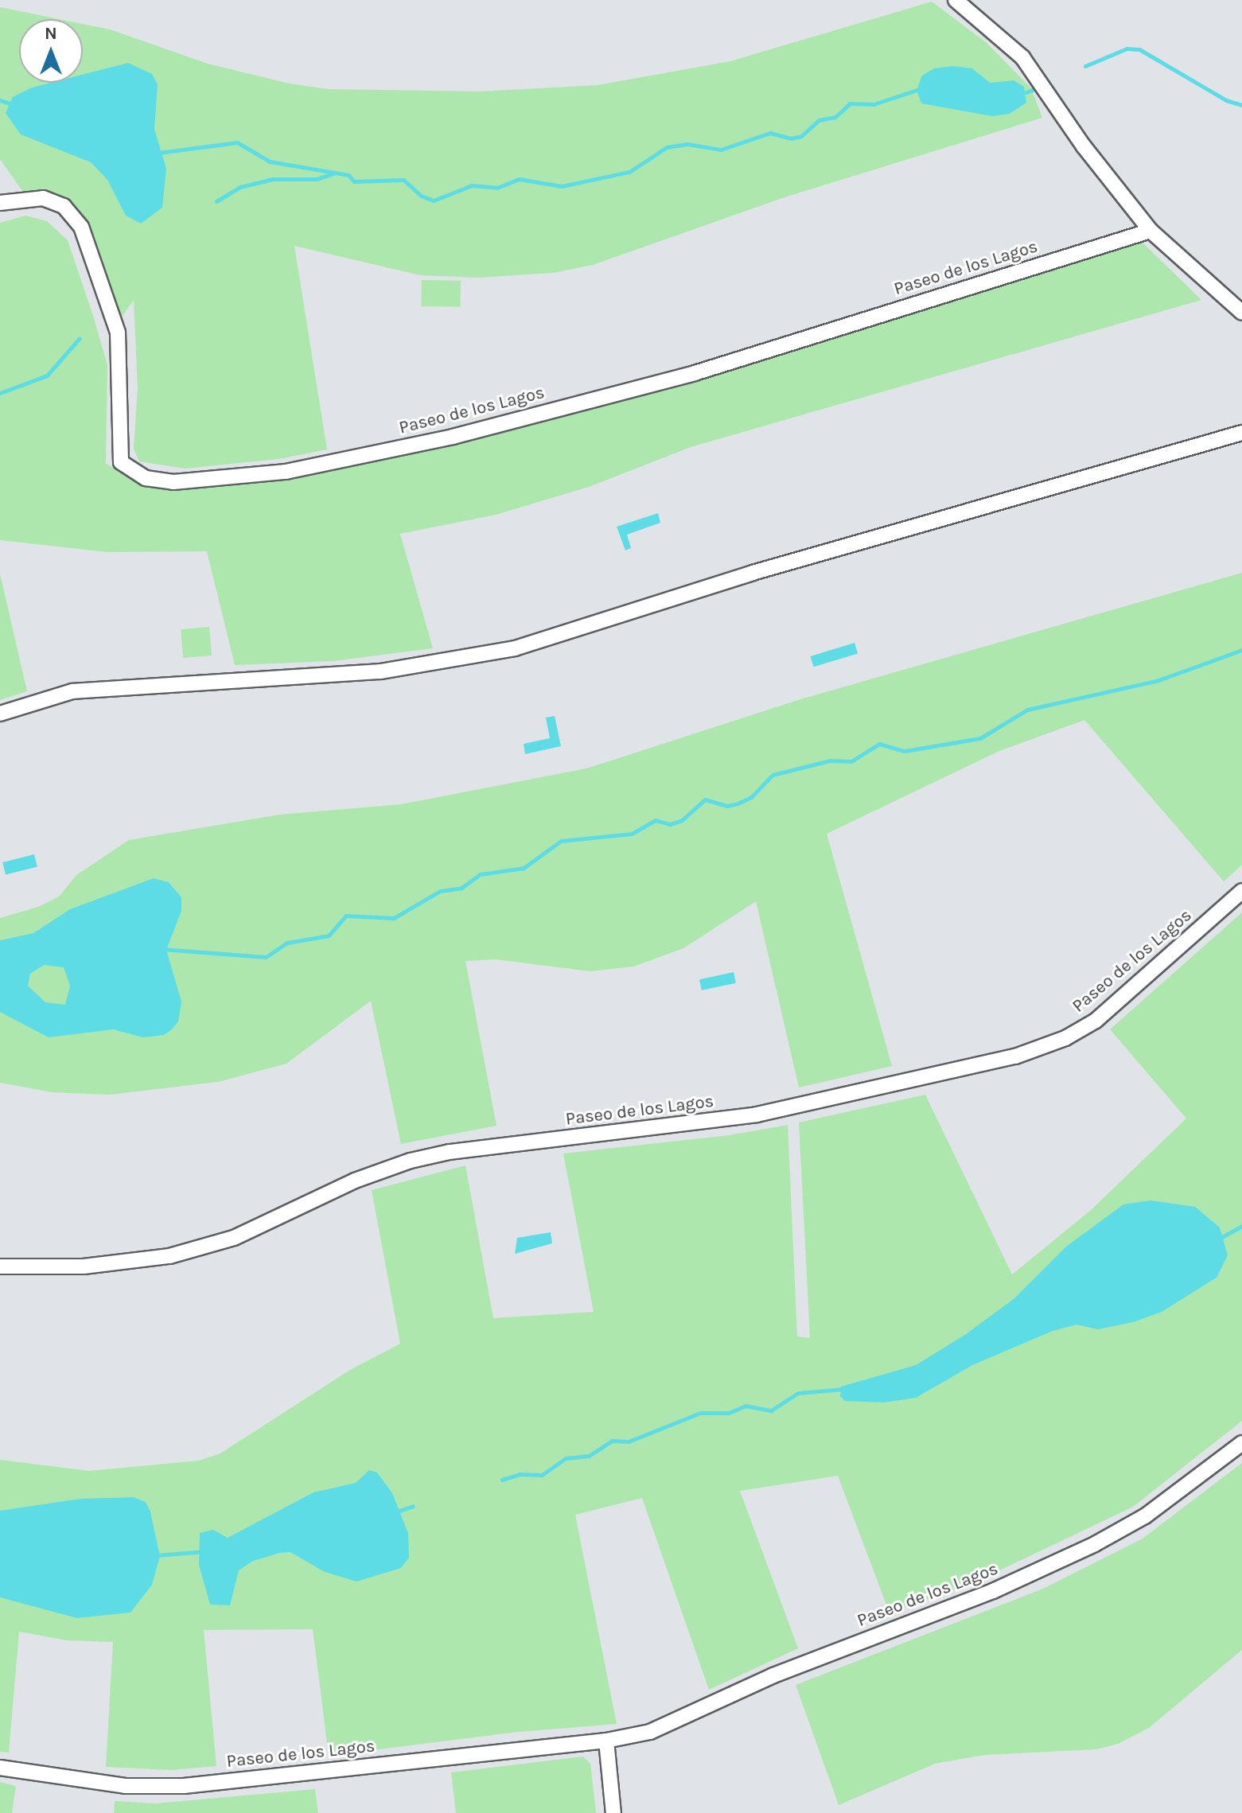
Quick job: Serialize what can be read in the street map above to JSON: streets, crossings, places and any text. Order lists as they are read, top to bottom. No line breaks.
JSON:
{"streets":{"street":["Paseo de los Lagos"]},"north":"top"}
